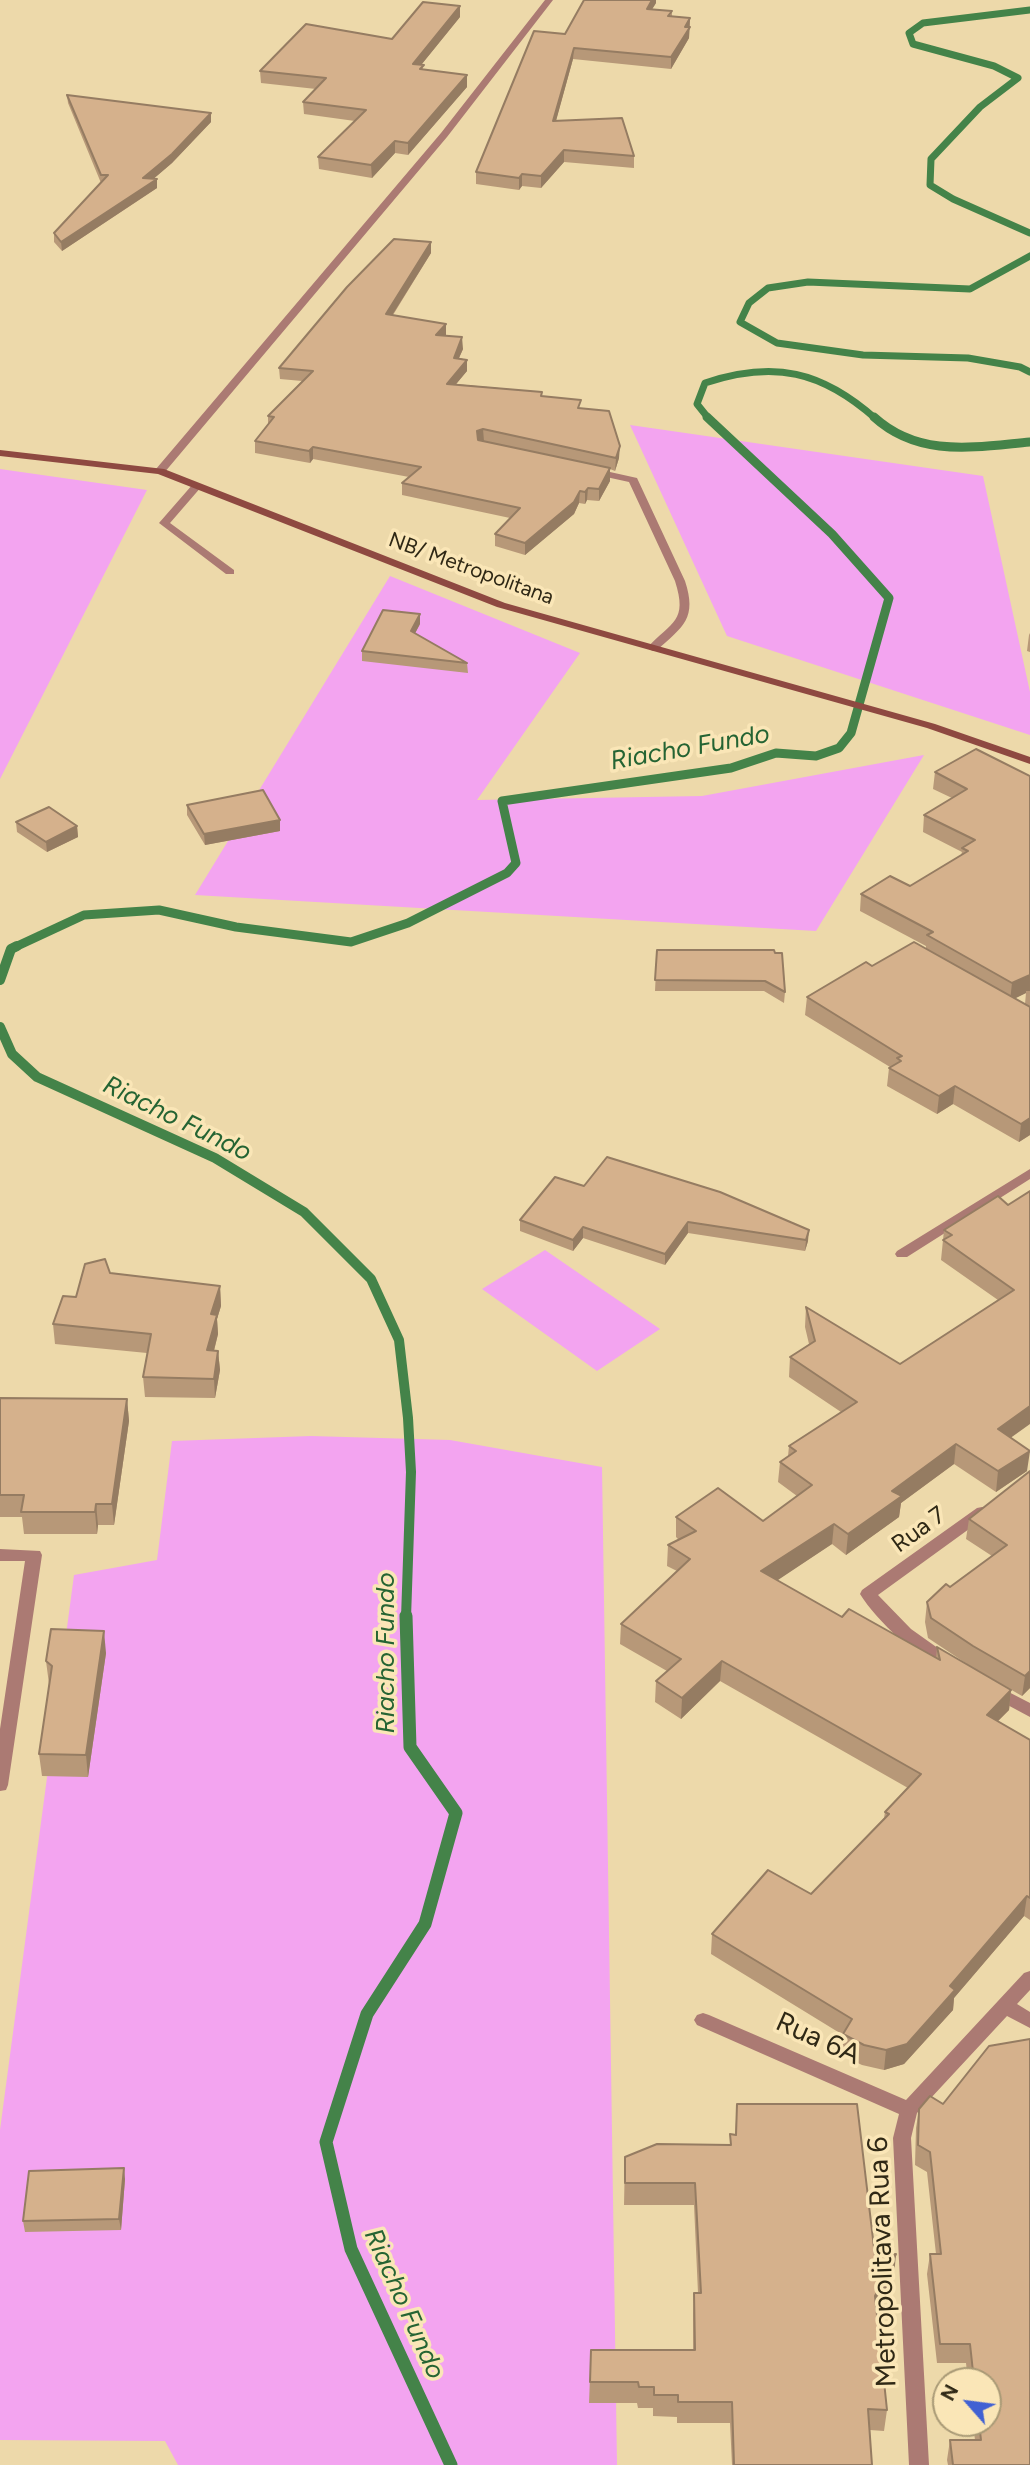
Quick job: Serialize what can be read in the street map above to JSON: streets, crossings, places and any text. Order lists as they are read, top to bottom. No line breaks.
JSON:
{"streets":{"street":["NB/ Metropolitana","Rua 7","Rua 6A","Metropolitava Rua 6"]},"crossings":[["Rua 6A","Metropolitava Rua 6"]],"water":["Riacho Fundo"],"north":"top left"}
